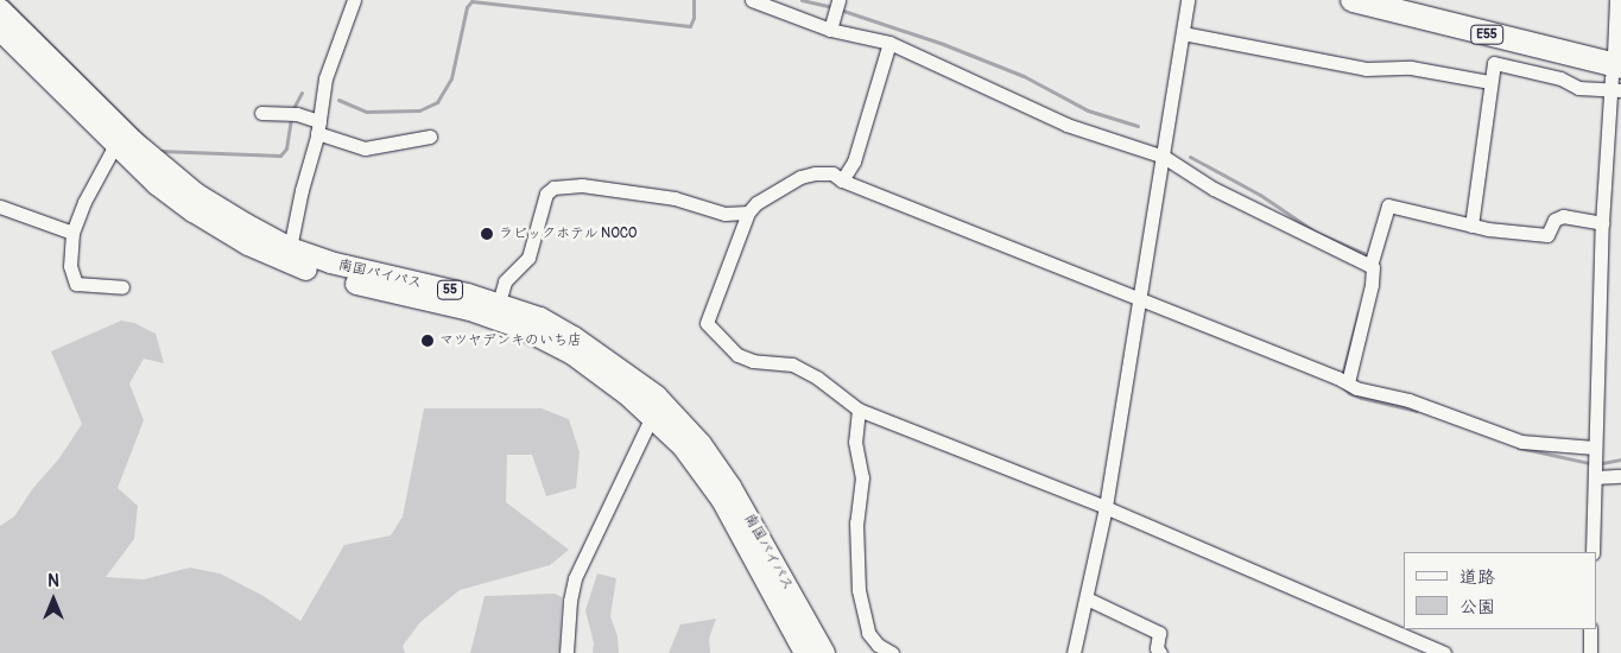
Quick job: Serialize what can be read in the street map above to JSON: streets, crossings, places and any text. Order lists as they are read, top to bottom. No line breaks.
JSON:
{"streets":{"highway":["E55","南国バイパス","55"]},"places":["ラビックホテル NOCO","マツヤデンキのいち店"],"legend":["道路","公園"],"north":"top"}
